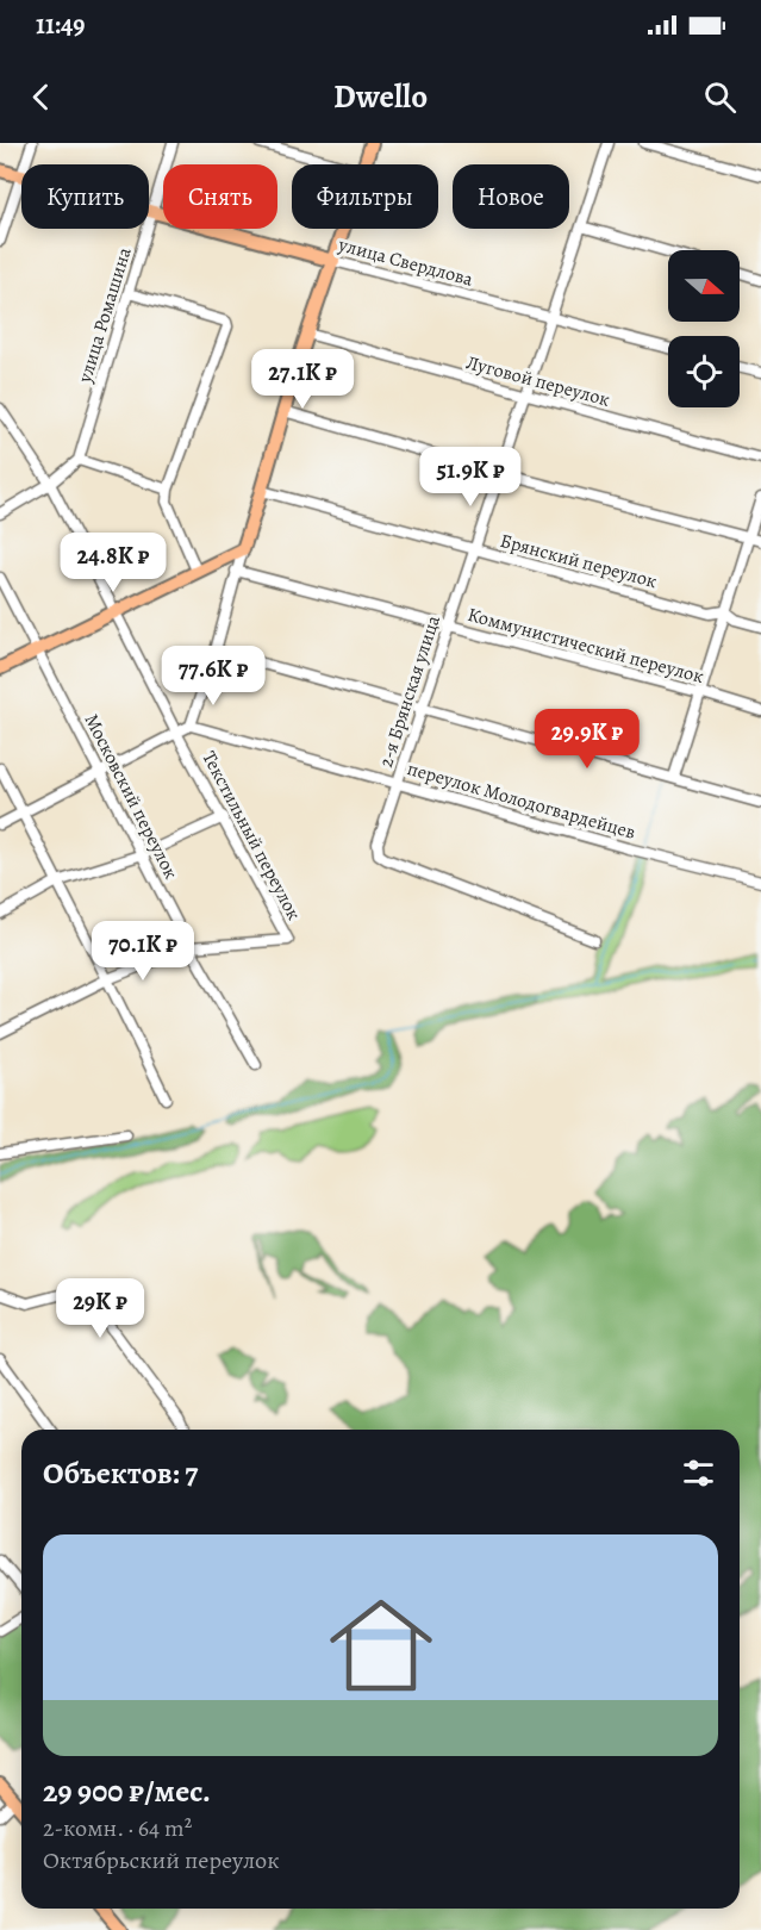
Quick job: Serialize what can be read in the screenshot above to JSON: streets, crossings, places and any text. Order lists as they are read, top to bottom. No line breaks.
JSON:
{"streets":{"main road":["улица Свердлова"],"street":["улица Ромашина","Луговой переулок","Брянский переулок","Коммунистический переулок","2-я Брянская улица","Московский переулок","переулок Молодогвардейцев","Текстильный переулок"]},"crossings":[["улица Свердлова","улица Ромашина"],["улица Свердлова","2-я Брянская улица"],["Луговой переулок","2-я Брянская улица"],["Брянский переулок","2-я Брянская улица"],["Коммунистический переулок","2-я Брянская улица"],["2-я Брянская улица","переулок Молодогвардейцев"],["Московский переулок","Текстильный переулок"]],"north":"right","page":{"status":"11:49","header":"Dwello","chip":["Купить","Снять","Фильтры","Новое"],"price":["27.1K ₽","51.9K ₽","24.8K ₽","77.6K ₽","29.9K ₽","70.1K ₽","29K ₽"],"heading":"Объектов: 7","list":[{"name":"29 900 ₽/мес.","note":"2-комн. · 64 m² · Октябрьский переулок"}]}}
